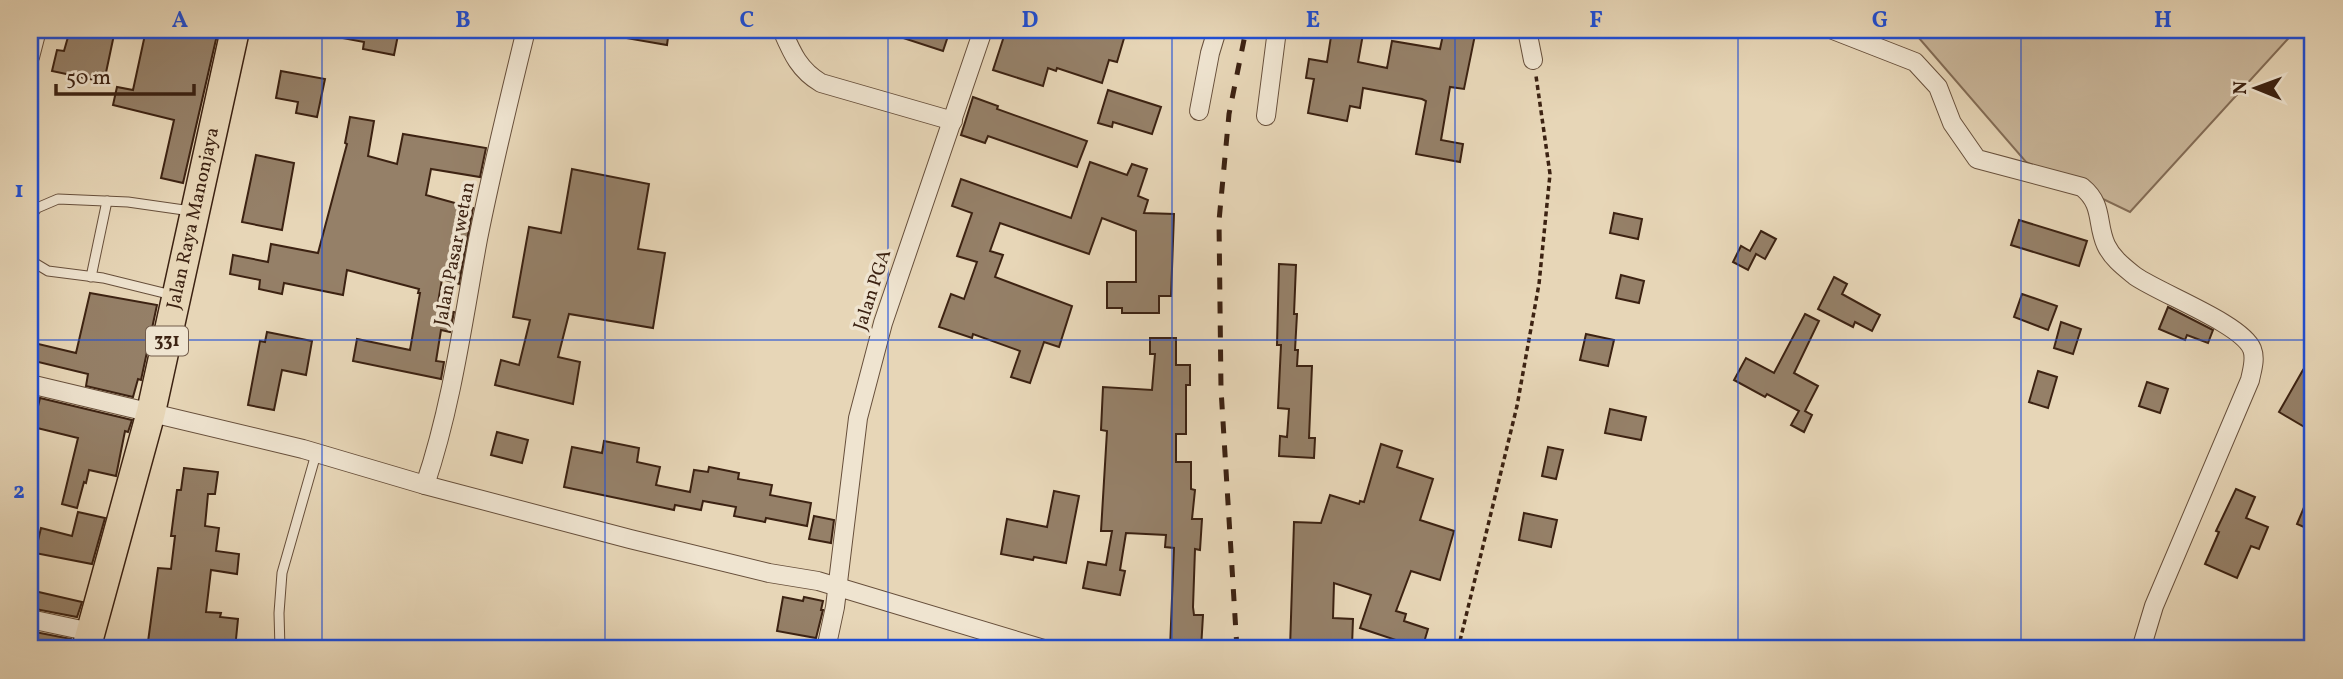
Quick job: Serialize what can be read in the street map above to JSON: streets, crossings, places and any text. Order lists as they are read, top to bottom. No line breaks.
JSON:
{"streets":{"main road":["Jalan Raya Manonjaya","331"],"street":["Jalan Pasar wetan","Jalan PGA"]},"scale_bar":"50 m","north":"left","grid":{"columns":["A","B","C","D","E","F","G","H"],"rows":["1","2"]}}
